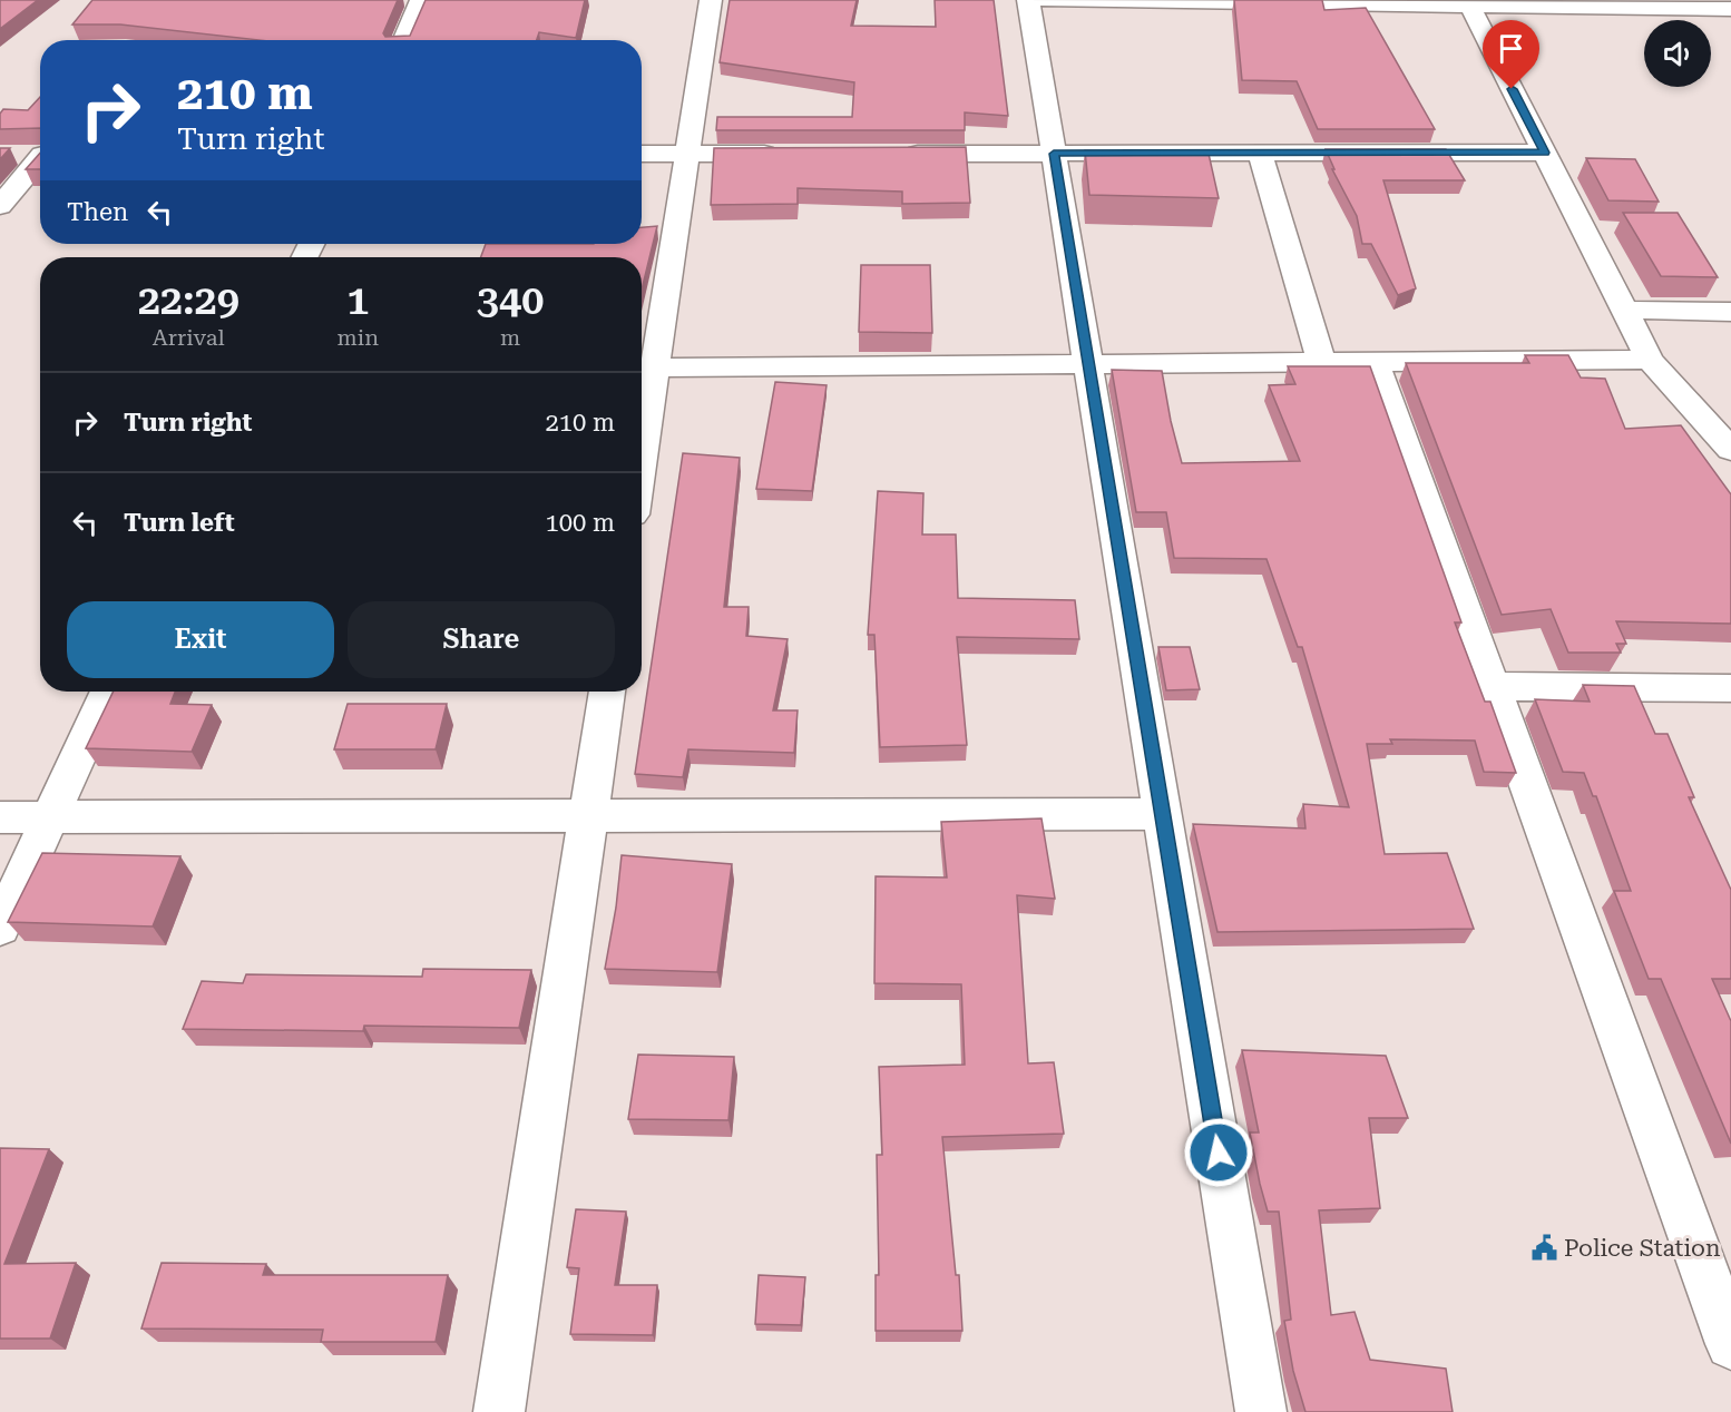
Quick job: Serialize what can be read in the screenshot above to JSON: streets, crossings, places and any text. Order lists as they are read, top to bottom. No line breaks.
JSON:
{"places":{"public building":["Police Station"]},"page":{"turn":["210 m","Turn right"],"then":"Then","eta":["22:29","Arrival","1","min","340","m"],"list":[{"name":"Turn right","value":"210 m"},{"name":"Turn left","value":"100 m"}],"buttons":["Exit","Share"]}}
